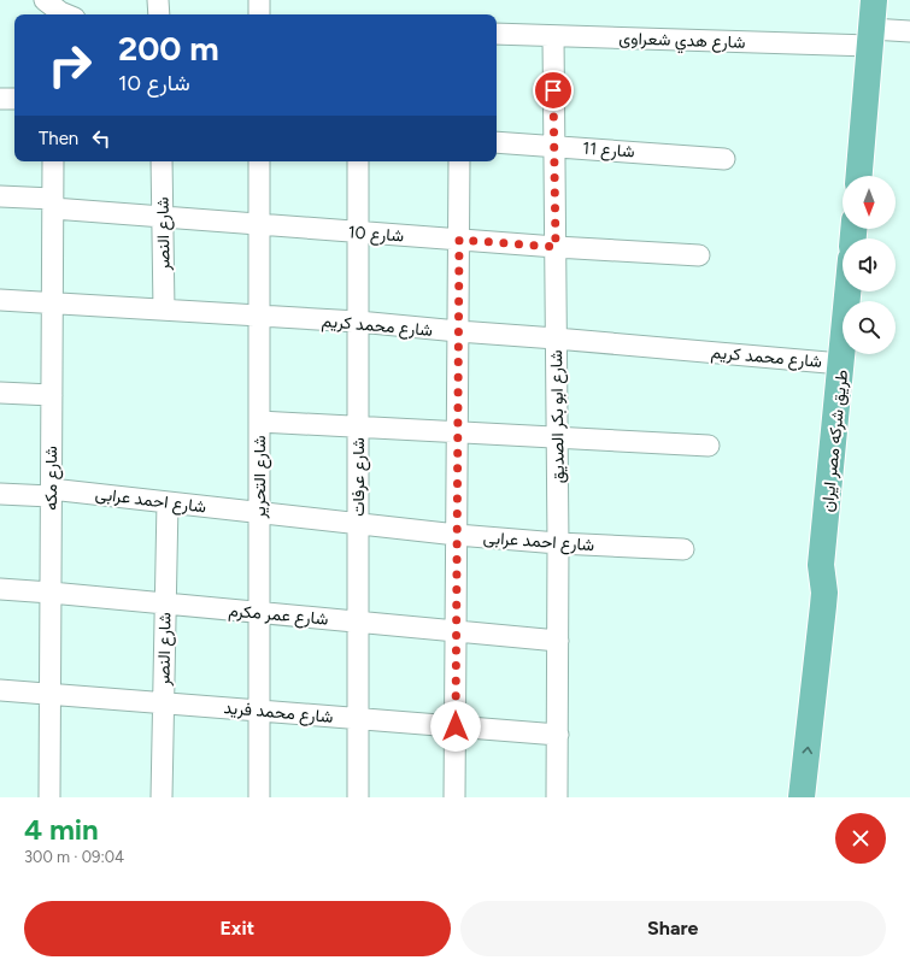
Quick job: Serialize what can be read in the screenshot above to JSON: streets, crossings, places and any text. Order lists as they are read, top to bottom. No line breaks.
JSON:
{"streets":{"main road":["طريق شركه مصر ايران"],"street":["شارع هدي شعراوى","شارع 11","شارع النصر","شارع 10","شارع محمد كريم","شارع ابو بكر الصديق","شارع التحرير","شارع عرفات","شارع مكه","شارع احمد عرابى","شارع عمر مكرم","شارع محمد فريد"]},"crossings":[["شارع هدي شعراوى","شارع ابو بكر الصديق"],["شارع 11","شارع ابو بكر الصديق"],["شارع النصر","شارع 10"],["شارع النصر","شارع محمد كريم"],["شارع النصر","شارع احمد عرابى"],["شارع النصر","شارع عمر مكرم"],["شارع النصر","شارع محمد فريد"],["شارع 10","شارع ابو بكر الصديق"],["شارع 10","شارع التحرير"],["شارع 10","شارع عرفات"],["شارع 10","شارع مكه"],["شارع محمد كريم","شارع ابو بكر الصديق"],["شارع محمد كريم","طريق شركه مصر ايران"],["شارع محمد كريم","شارع التحرير"],["شارع محمد كريم","شارع عرفات"],["شارع محمد كريم","شارع مكه"],["شارع ابو بكر الصديق","شارع احمد عرابى"],["شارع ابو بكر الصديق","شارع عمر مكرم"],["شارع ابو بكر الصديق","شارع محمد فريد"],["شارع التحرير","شارع احمد عرابى"],["شارع التحرير","شارع عمر مكرم"],["شارع التحرير","شارع محمد فريد"],["شارع عرفات","شارع احمد عرابى"],["شارع عرفات","شارع عمر مكرم"],["شارع عرفات","شارع محمد فريد"],["شارع مكه","شارع احمد عرابى"],["شارع مكه","شارع عمر مكرم"],["شارع مكه","شارع محمد فريد"]],"north":"bottom","page":{"turn":["200 m","شارع 10"],"then":"Then","heading":["4 min","300 m · 09:04"],"buttons":["Exit","Share"]}}
